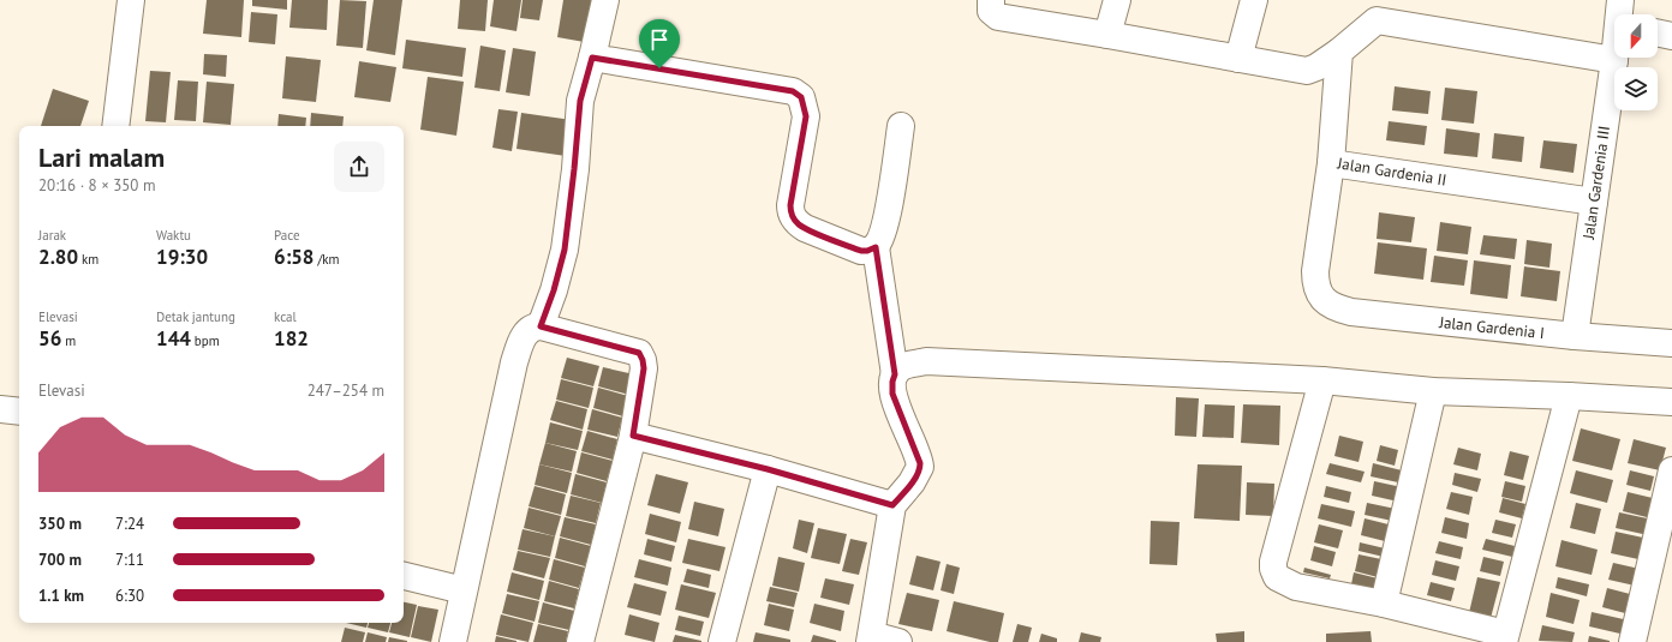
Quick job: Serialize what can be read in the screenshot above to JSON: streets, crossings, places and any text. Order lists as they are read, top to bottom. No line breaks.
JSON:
{"streets":{"street":["Jalan Gardenia II","Jalan Gardenia III","Jalan Gardenia I"]},"crossings":[["Jalan Gardenia II","Jalan Gardenia III"],["Jalan Gardenia II","Jalan Gardenia I"],["Jalan Gardenia III","Jalan Gardenia I"]],"north":"bottom","page":{"heading":["Lari malam","20:16 · 8 × 350 m"],"stats":[["Jarak","2.80 km"],["Waktu","19:30"],["Pace","6:58 /km"],["Elevasi","56 m"],["Detak jantung","144 bpm"],["kcal","182"]],"chart":["Elevasi","247–254 m"],"list":[{"name":"350 m","note":"7:24"},{"name":"700 m","note":"7:11"},{"name":"1.1 km","note":"6:30"}]}}
